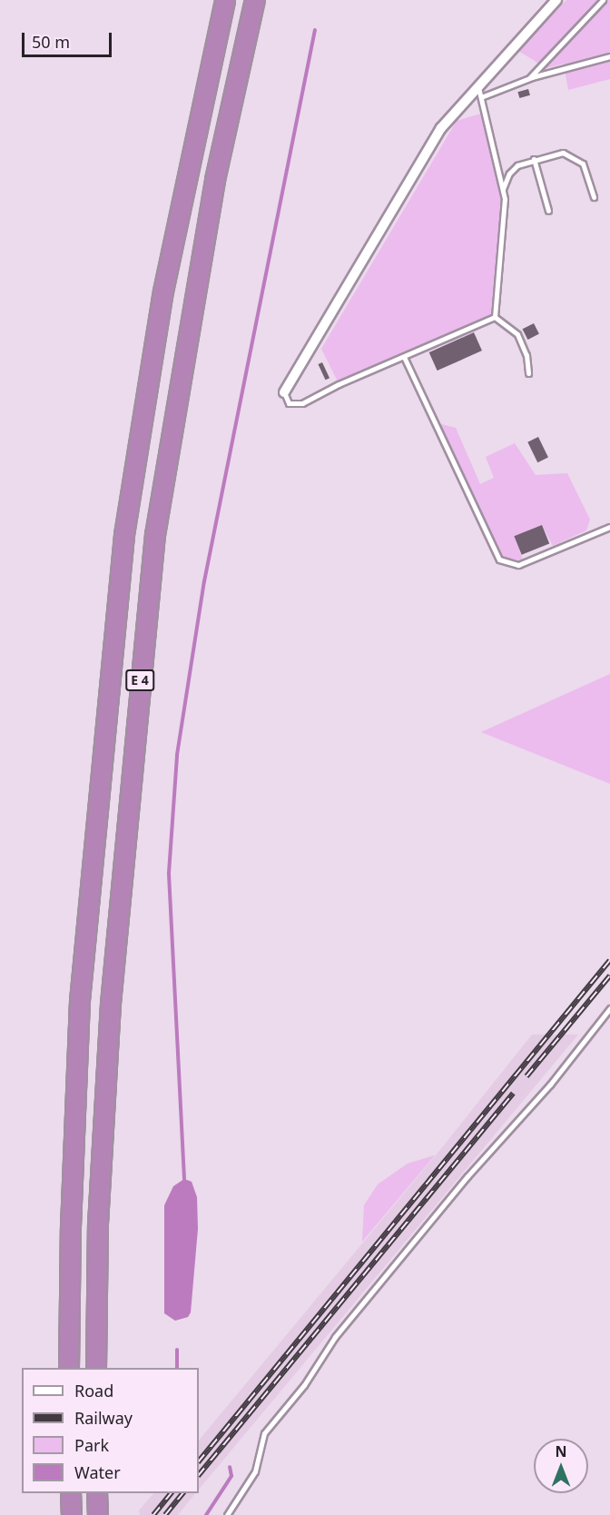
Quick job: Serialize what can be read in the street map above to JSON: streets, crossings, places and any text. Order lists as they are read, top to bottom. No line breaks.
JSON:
{"streets":{"highway":["E 4"]},"legend":["Road","Railway","Park","Water"],"scale_bar":"50 m","north":"top"}
